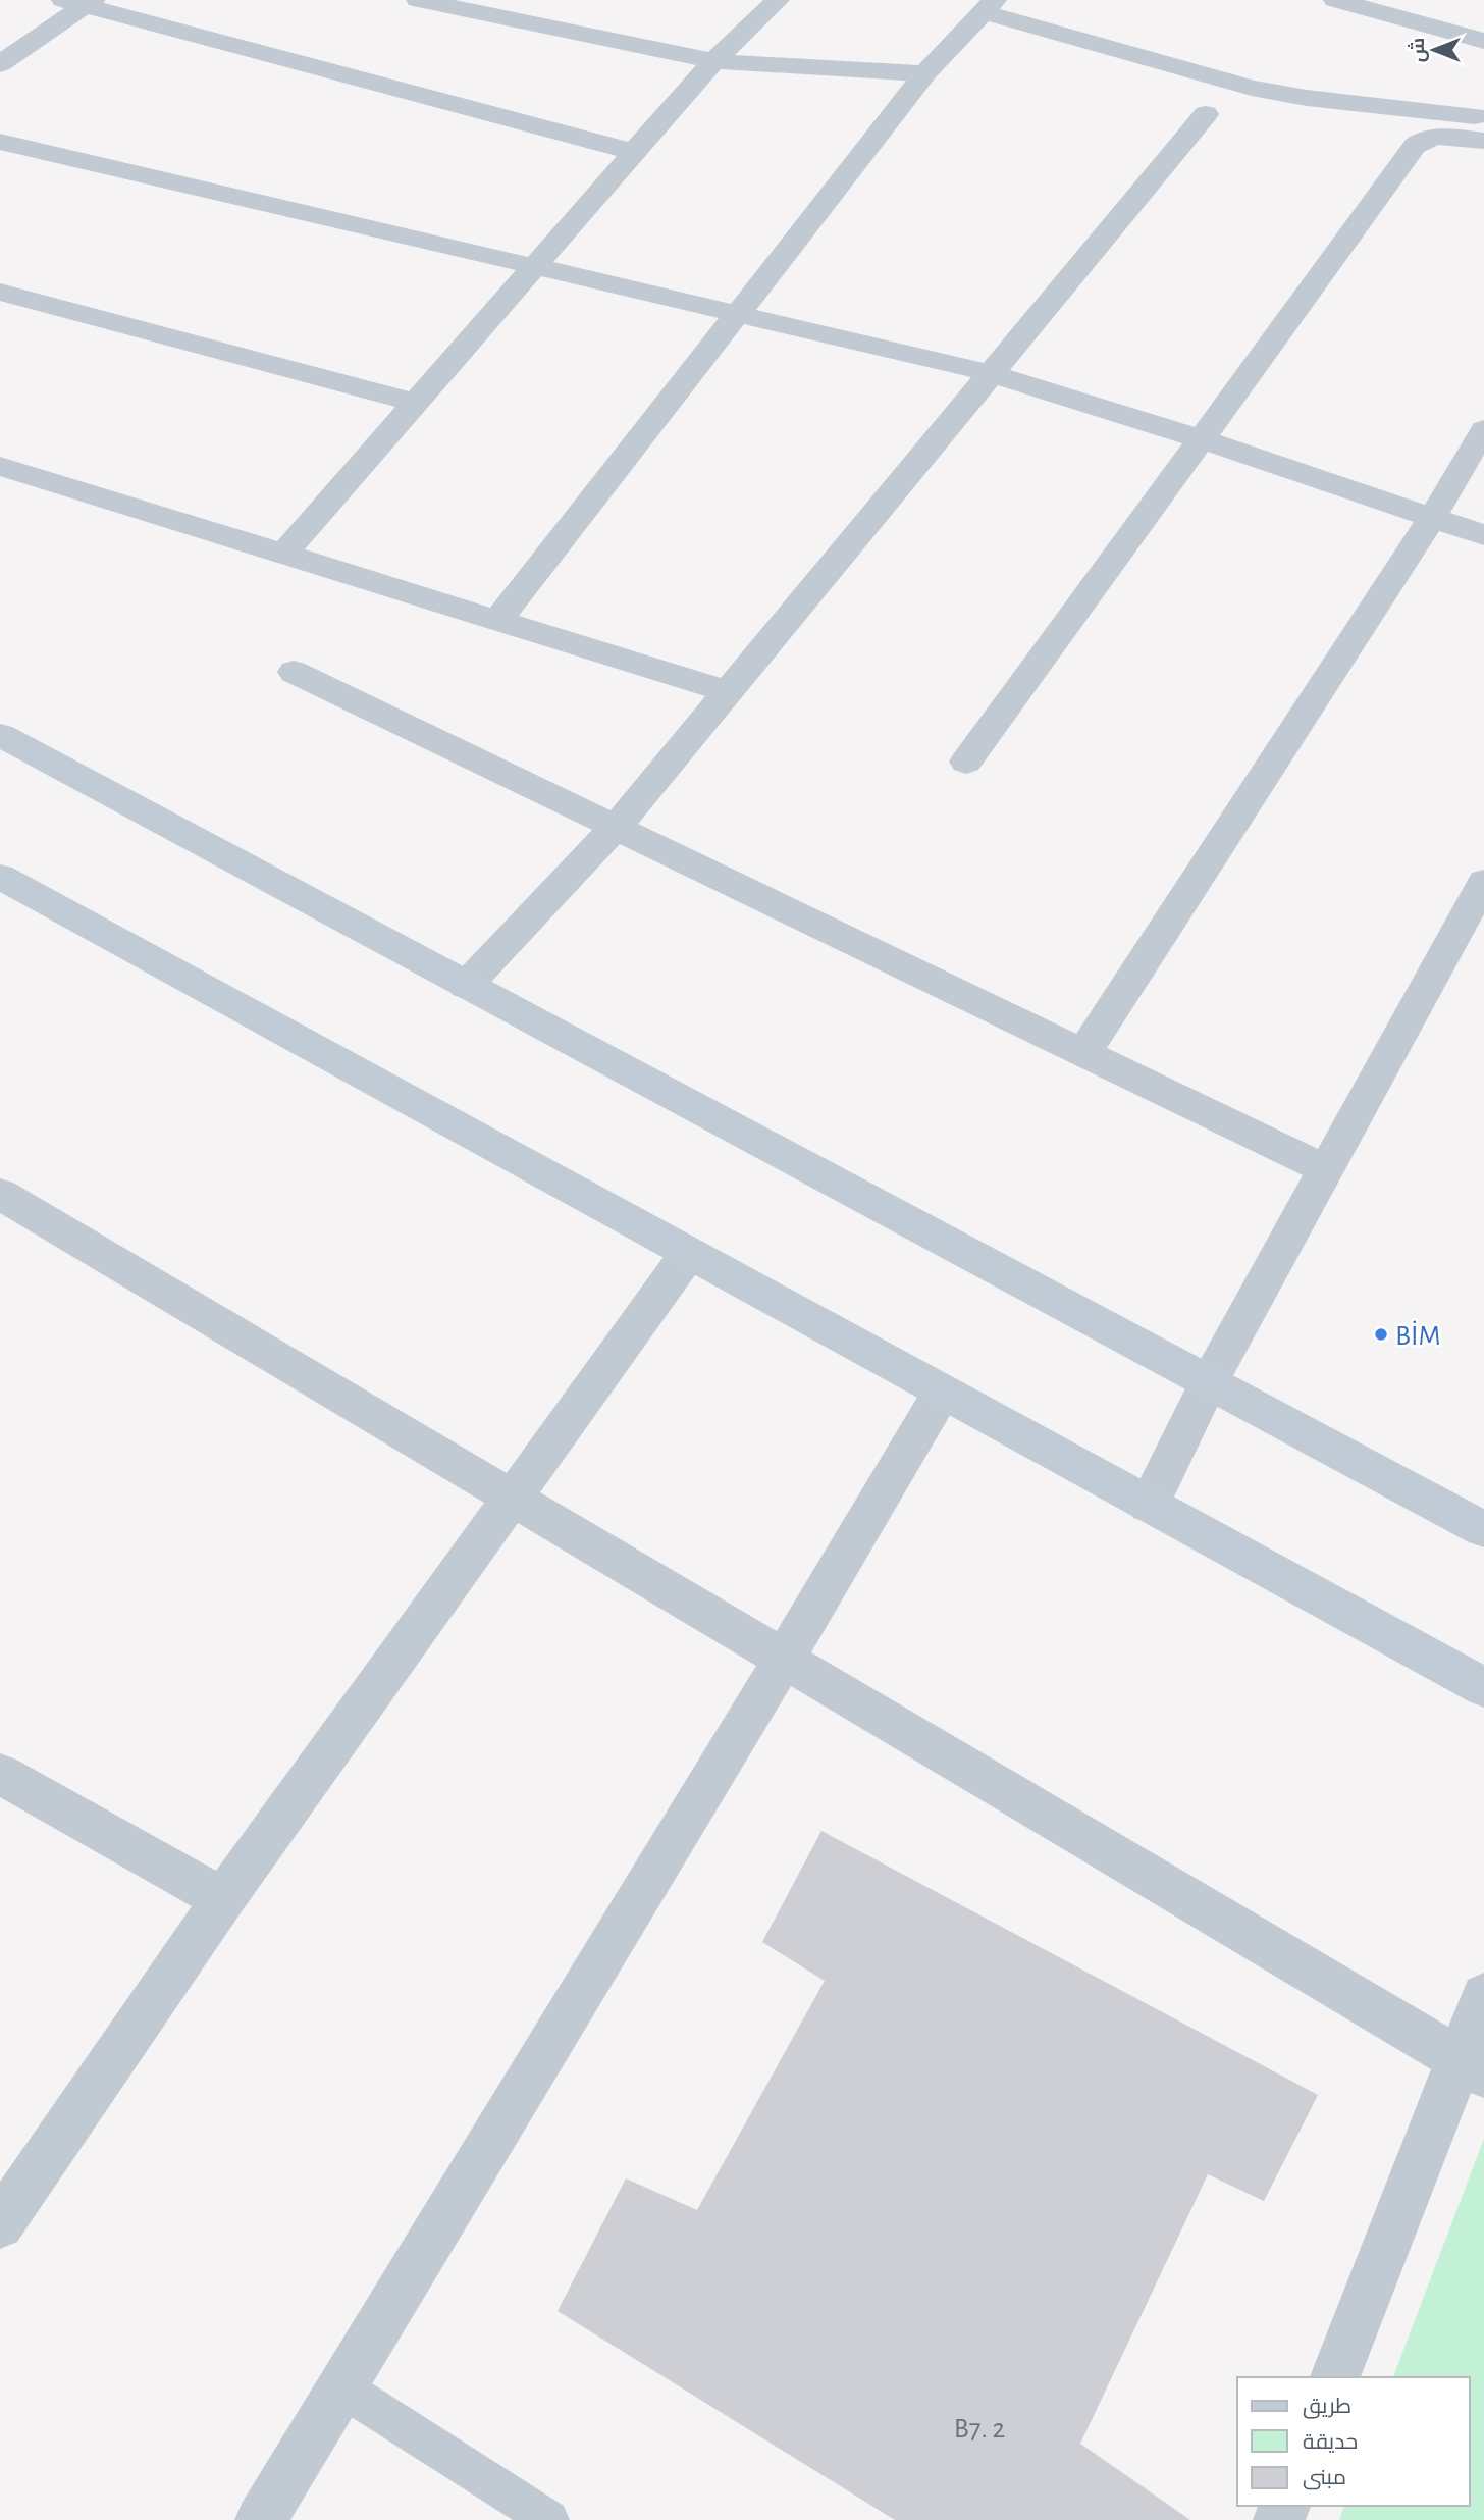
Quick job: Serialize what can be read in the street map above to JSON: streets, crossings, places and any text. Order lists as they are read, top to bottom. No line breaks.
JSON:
{"places":["BİM"],"house_numbers":["B7. 2"],"legend":["طريق","حديقة","مبنى"],"north":"left"}
